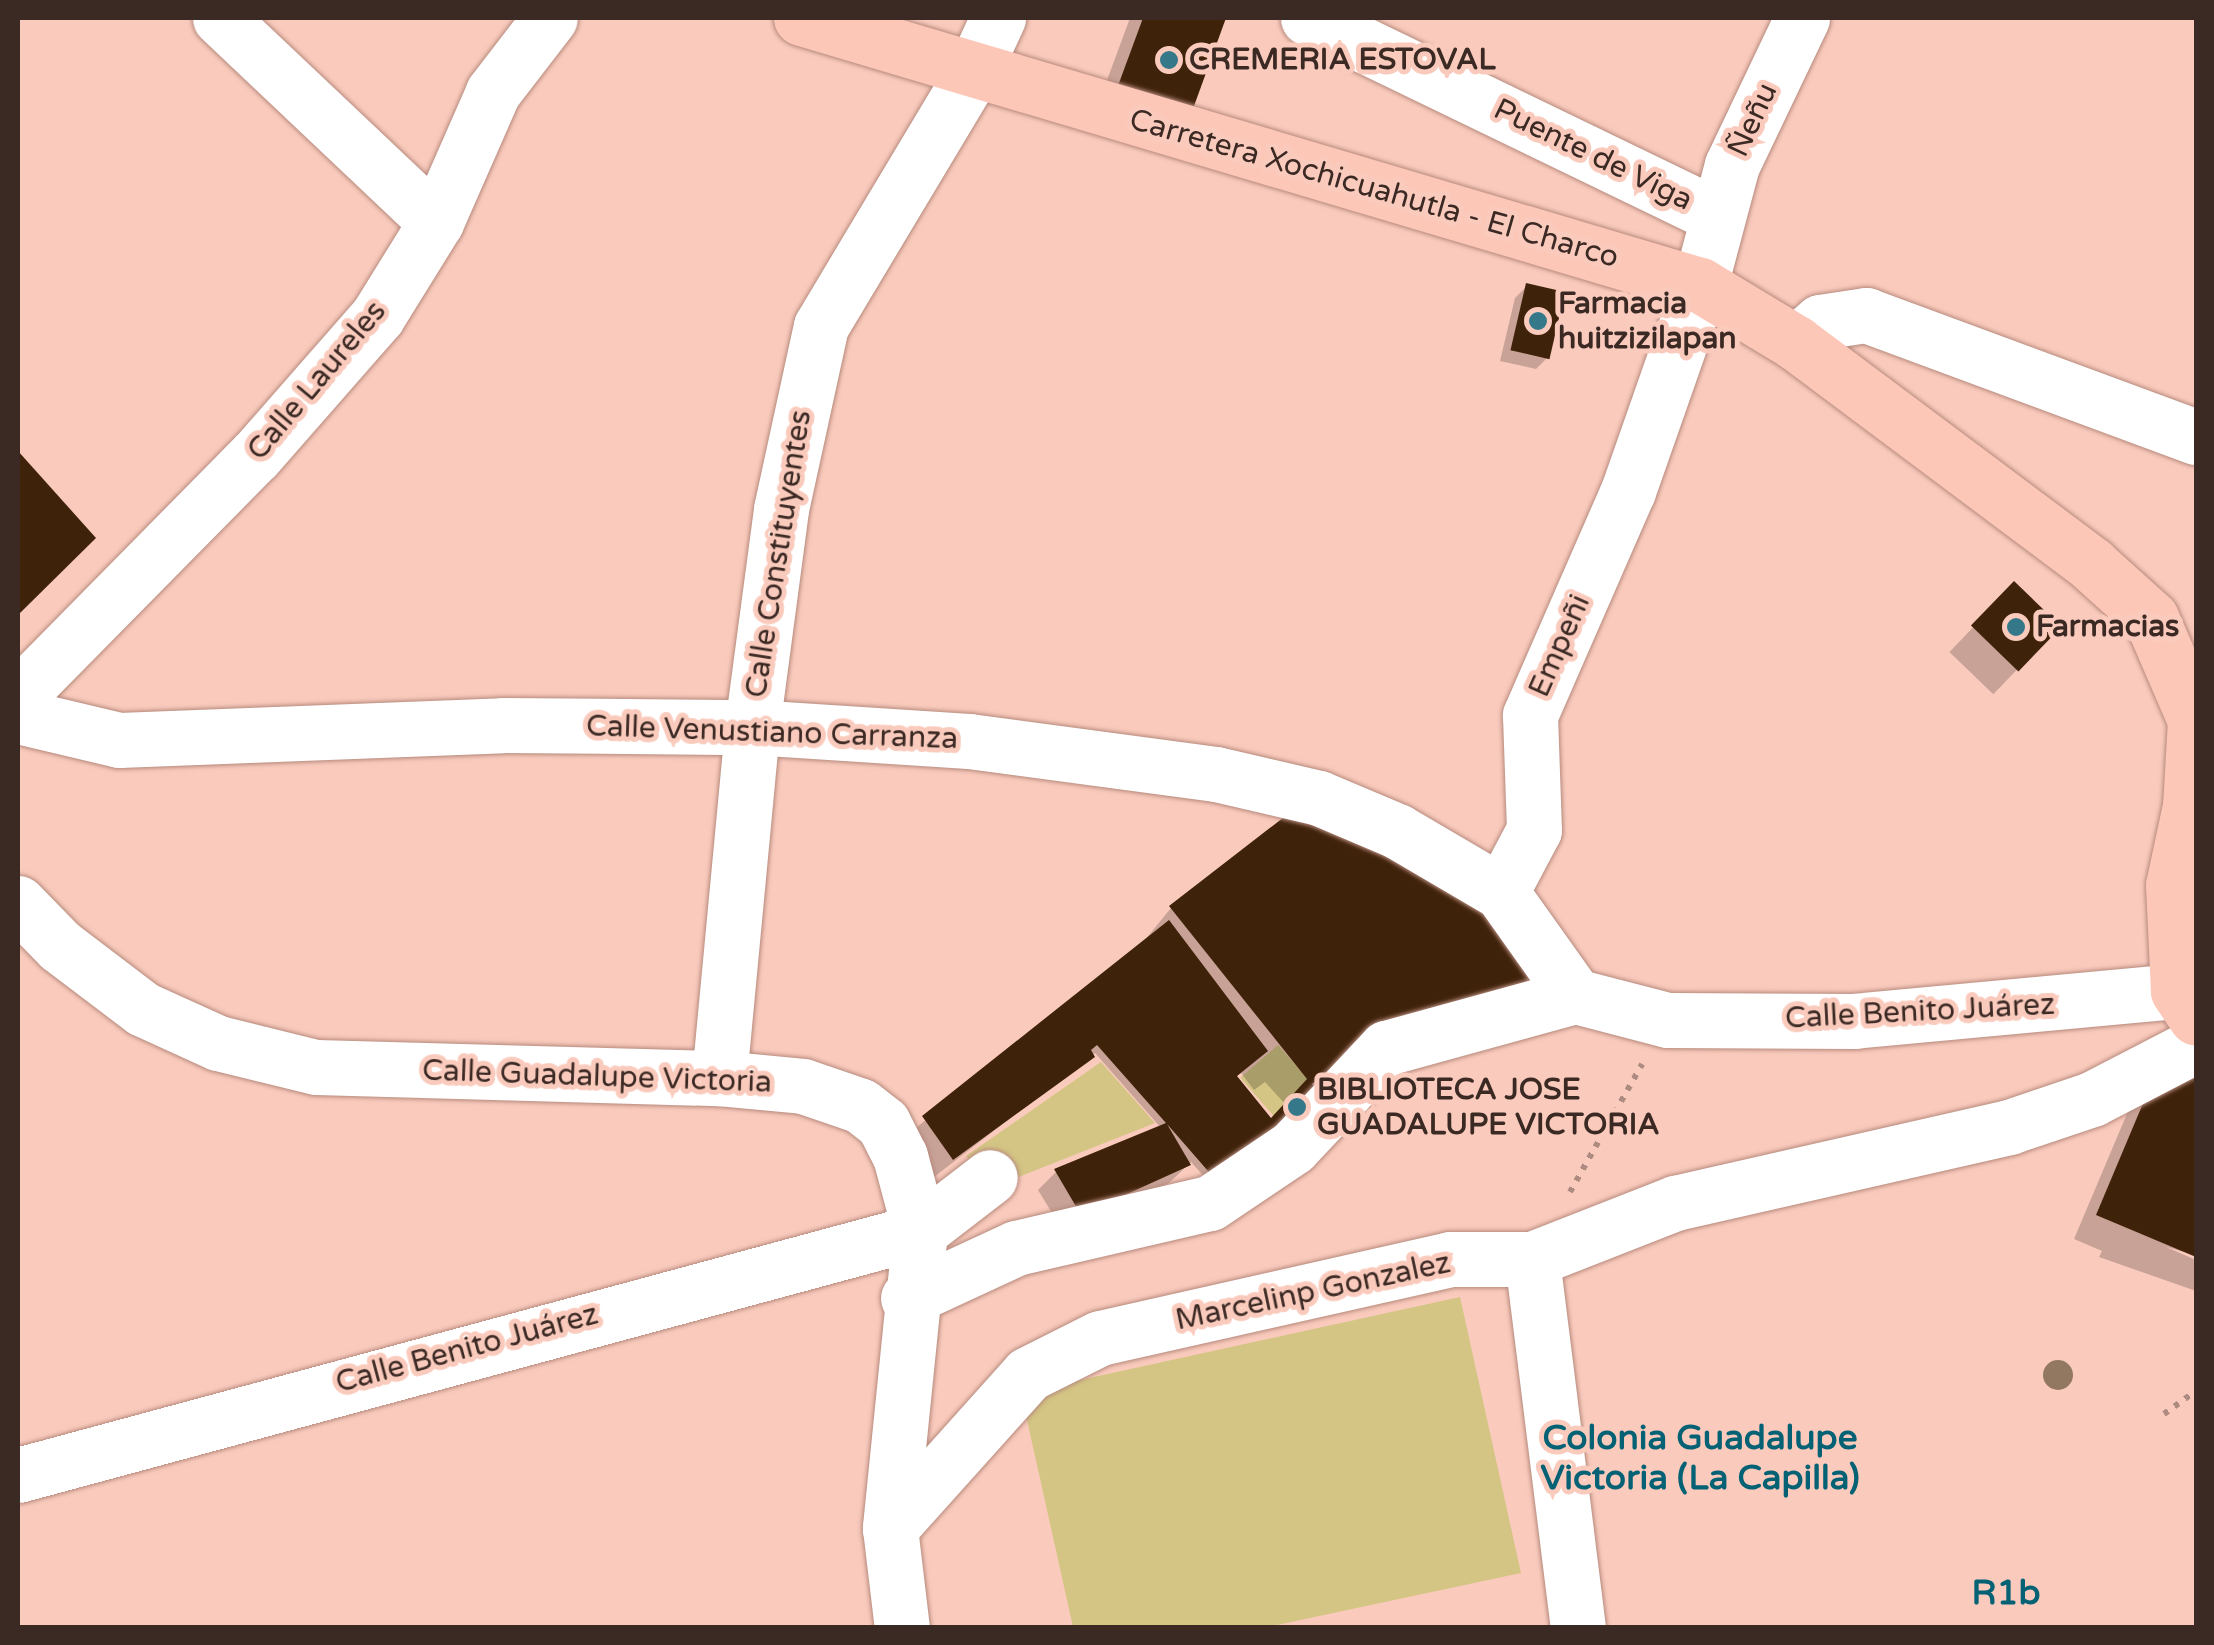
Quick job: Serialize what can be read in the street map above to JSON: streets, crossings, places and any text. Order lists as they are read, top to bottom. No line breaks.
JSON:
{"streets":{"main road":["Carretera Xochicuahutla - El Charco"],"street":["Ñeñu","Puente de Viga","Calle Laureles","Calle Constituyentes","Empeñi","Calle Venustiano Carranza","Calle Benito Juárez","Calle Guadalupe Victoria","Marcelinp Gonzalez"]},"crossings":[["Ñeñu","Puente de Viga"],["Ñeñu","Carretera Xochicuahutla - El Charco"],["Ñeñu","Empeñi"],["Carretera Xochicuahutla - El Charco","Calle Constituyentes"],["Carretera Xochicuahutla - El Charco","Empeñi"],["Carretera Xochicuahutla - El Charco","Calle Benito Juárez"],["Calle Constituyentes","Calle Venustiano Carranza"],["Calle Constituyentes","Calle Guadalupe Victoria"],["Empeñi","Calle Venustiano Carranza"],["Calle Benito Juárez","Calle Guadalupe Victoria"],["Calle Guadalupe Victoria","Marcelinp Gonzalez"]],"districts":["Colonia Guadalupe Victoria (La Capilla)","R1b"],"places":["CREMERIA ESTOVAL","Farmacia huitzizilapan","Farmacias","BIBLIOTECA JOSE GUADALUPE VICTORIA"]}
